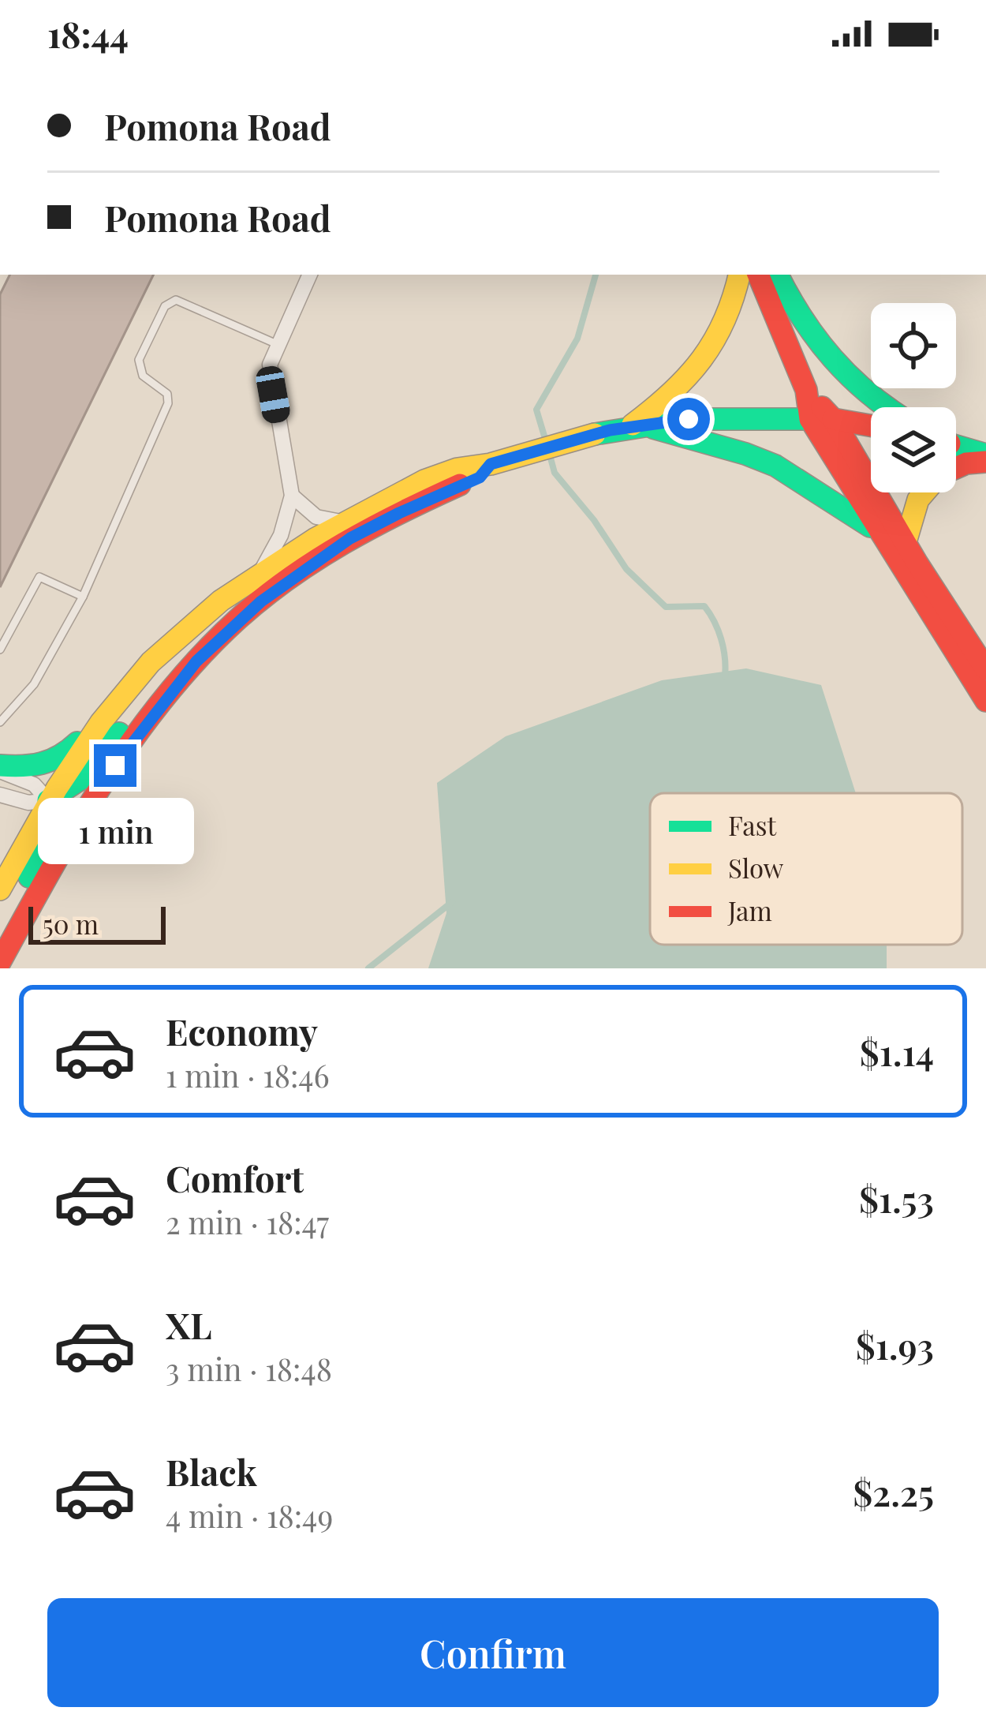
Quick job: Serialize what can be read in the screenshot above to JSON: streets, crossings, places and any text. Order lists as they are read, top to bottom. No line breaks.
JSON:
{"legend":["Fast","Slow","Jam"],"scale_bar":"50 m","page":{"status":"18:44","banner":["Pomona Road","Pomona Road"],"bubble":"1 min","scale":"50 m","list":[{"name":"Economy","note":"1 min · 18:46","value":"$1.14"},{"name":"Comfort","note":"2 min · 18:47","value":"$1.53"},{"name":"XL","note":"3 min · 18:48","value":"$1.93"},{"name":"Black","note":"4 min · 18:49","value":"$2.25"}],"buttons":"Confirm"}}
